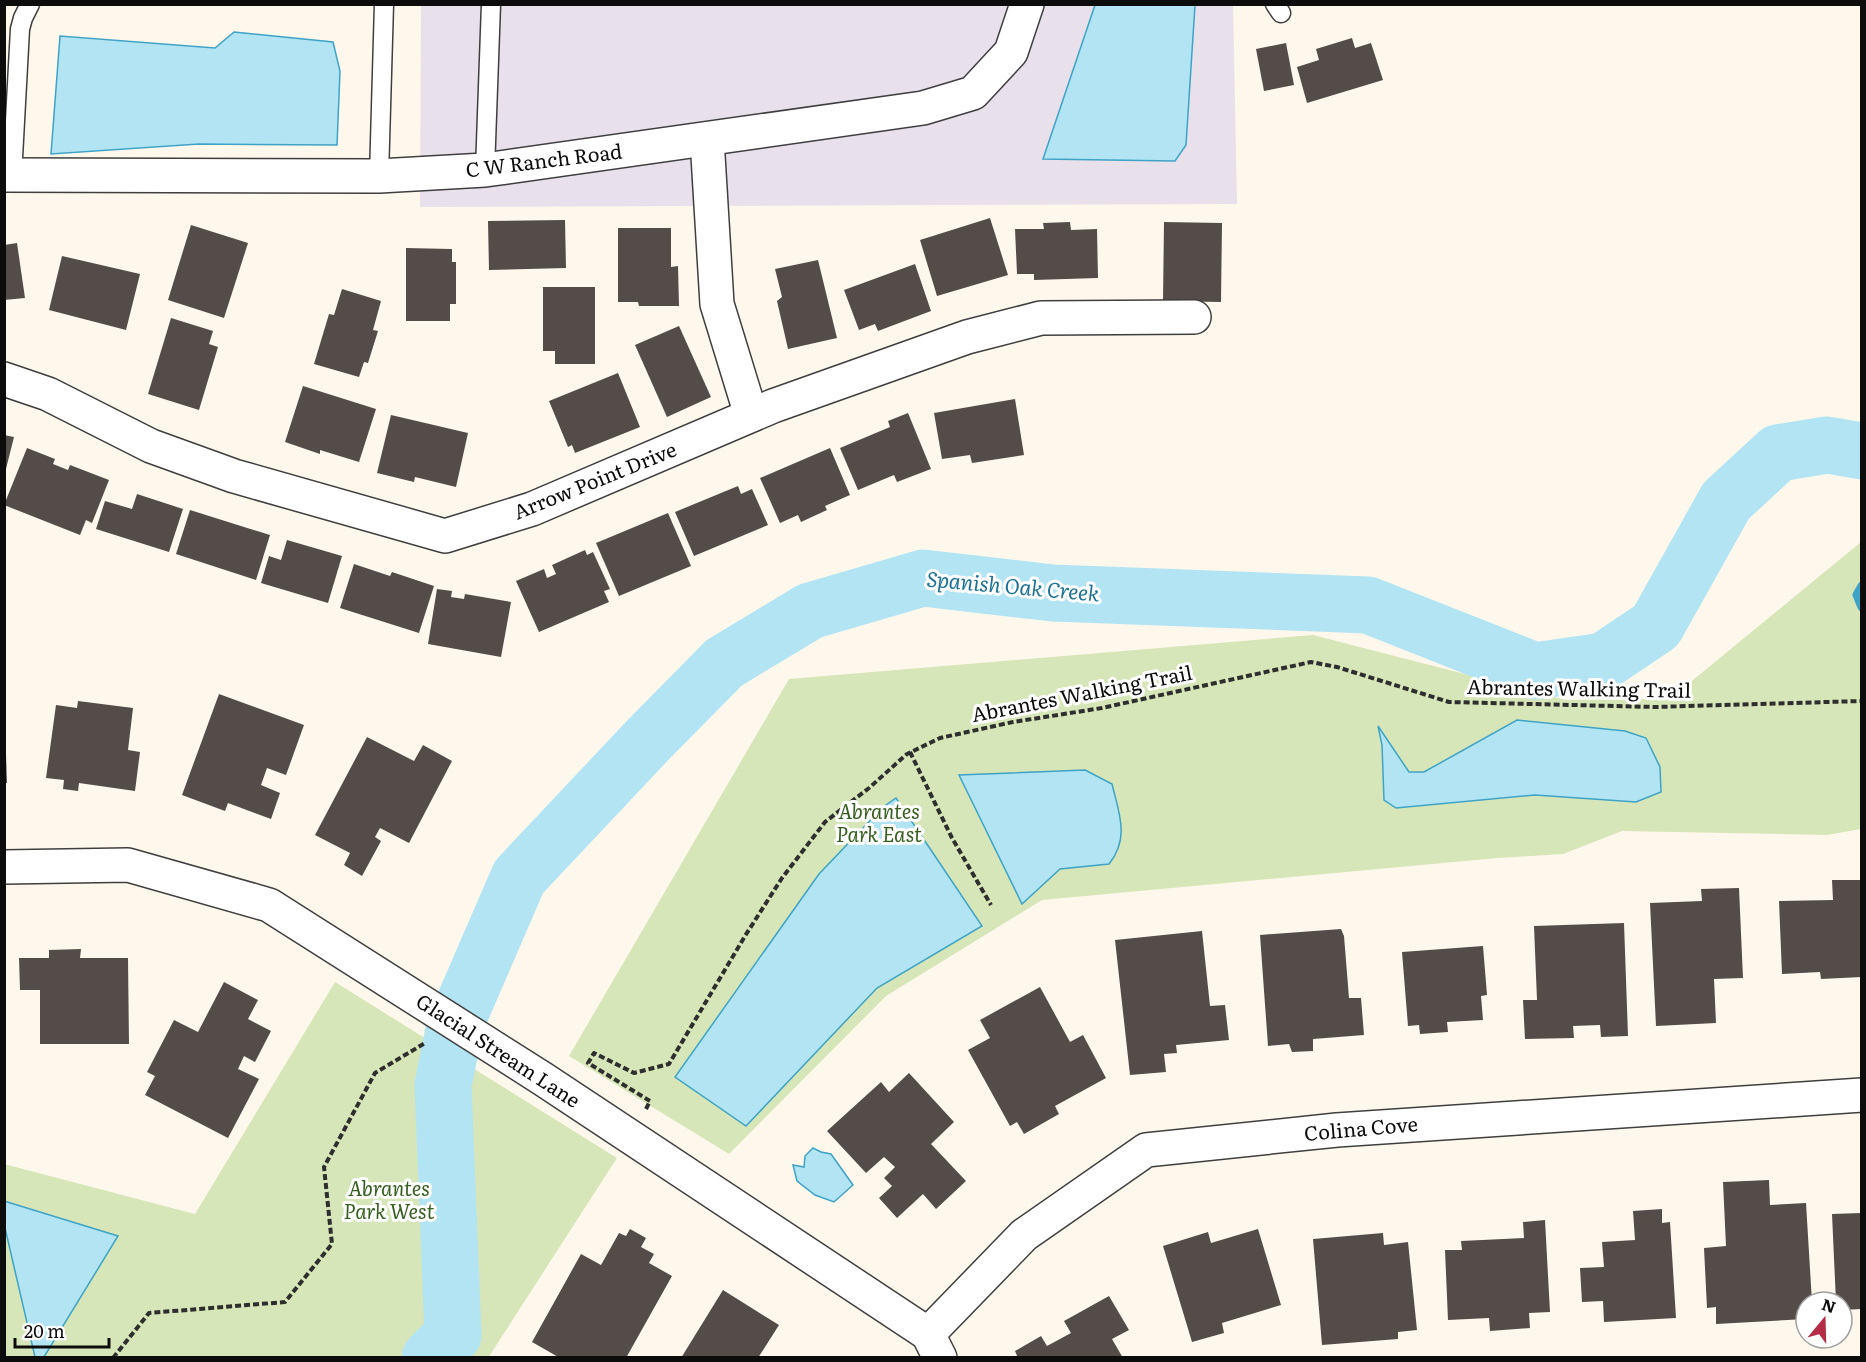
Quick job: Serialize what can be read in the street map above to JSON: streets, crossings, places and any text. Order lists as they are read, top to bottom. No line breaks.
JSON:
{"streets":{"street":["C W Ranch Road","Arrow Point Drive","Glacial Stream Lane","Colina Cove"],"path":["Abrantes Walking Trail"]},"crossings":[["Abrantes Walking Trail","Glacial Stream Lane"],["Glacial Stream Lane","Colina Cove"]],"water":["Spanish Oak Creek"],"parks":["Abrantes Park East","Abrantes Park West"],"scale_bar":"20 m","north":"top"}
